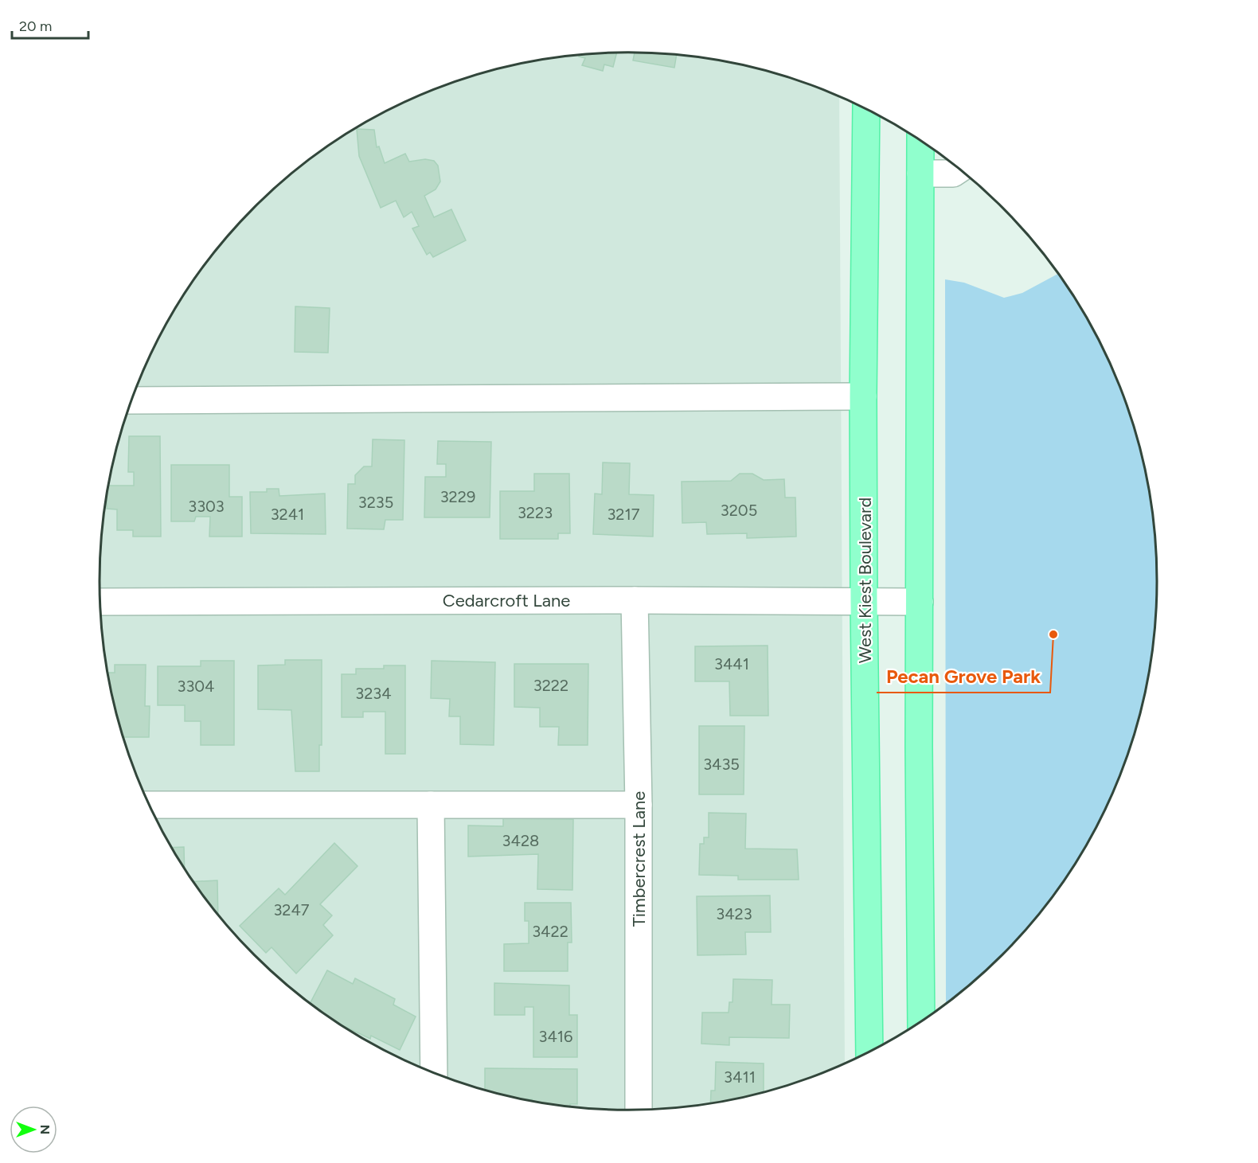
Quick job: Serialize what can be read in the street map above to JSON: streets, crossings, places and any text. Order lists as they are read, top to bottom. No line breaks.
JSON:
{"streets":{"main road":["West Kiest Boulevard"],"street":["Cedarcroft Lane","Timbercrest Lane"]},"crossings":[["West Kiest Boulevard","Cedarcroft Lane"],["Cedarcroft Lane","Timbercrest Lane"]],"places":["Pecan Grove Park"],"house_numbers":["3229","3235","3303","3205","3223","3241","3217","3441","3222","3304","3234","3435","3428","3247","3423","3422","3416","3411"],"scale_bar":"20 m","north":"right"}
